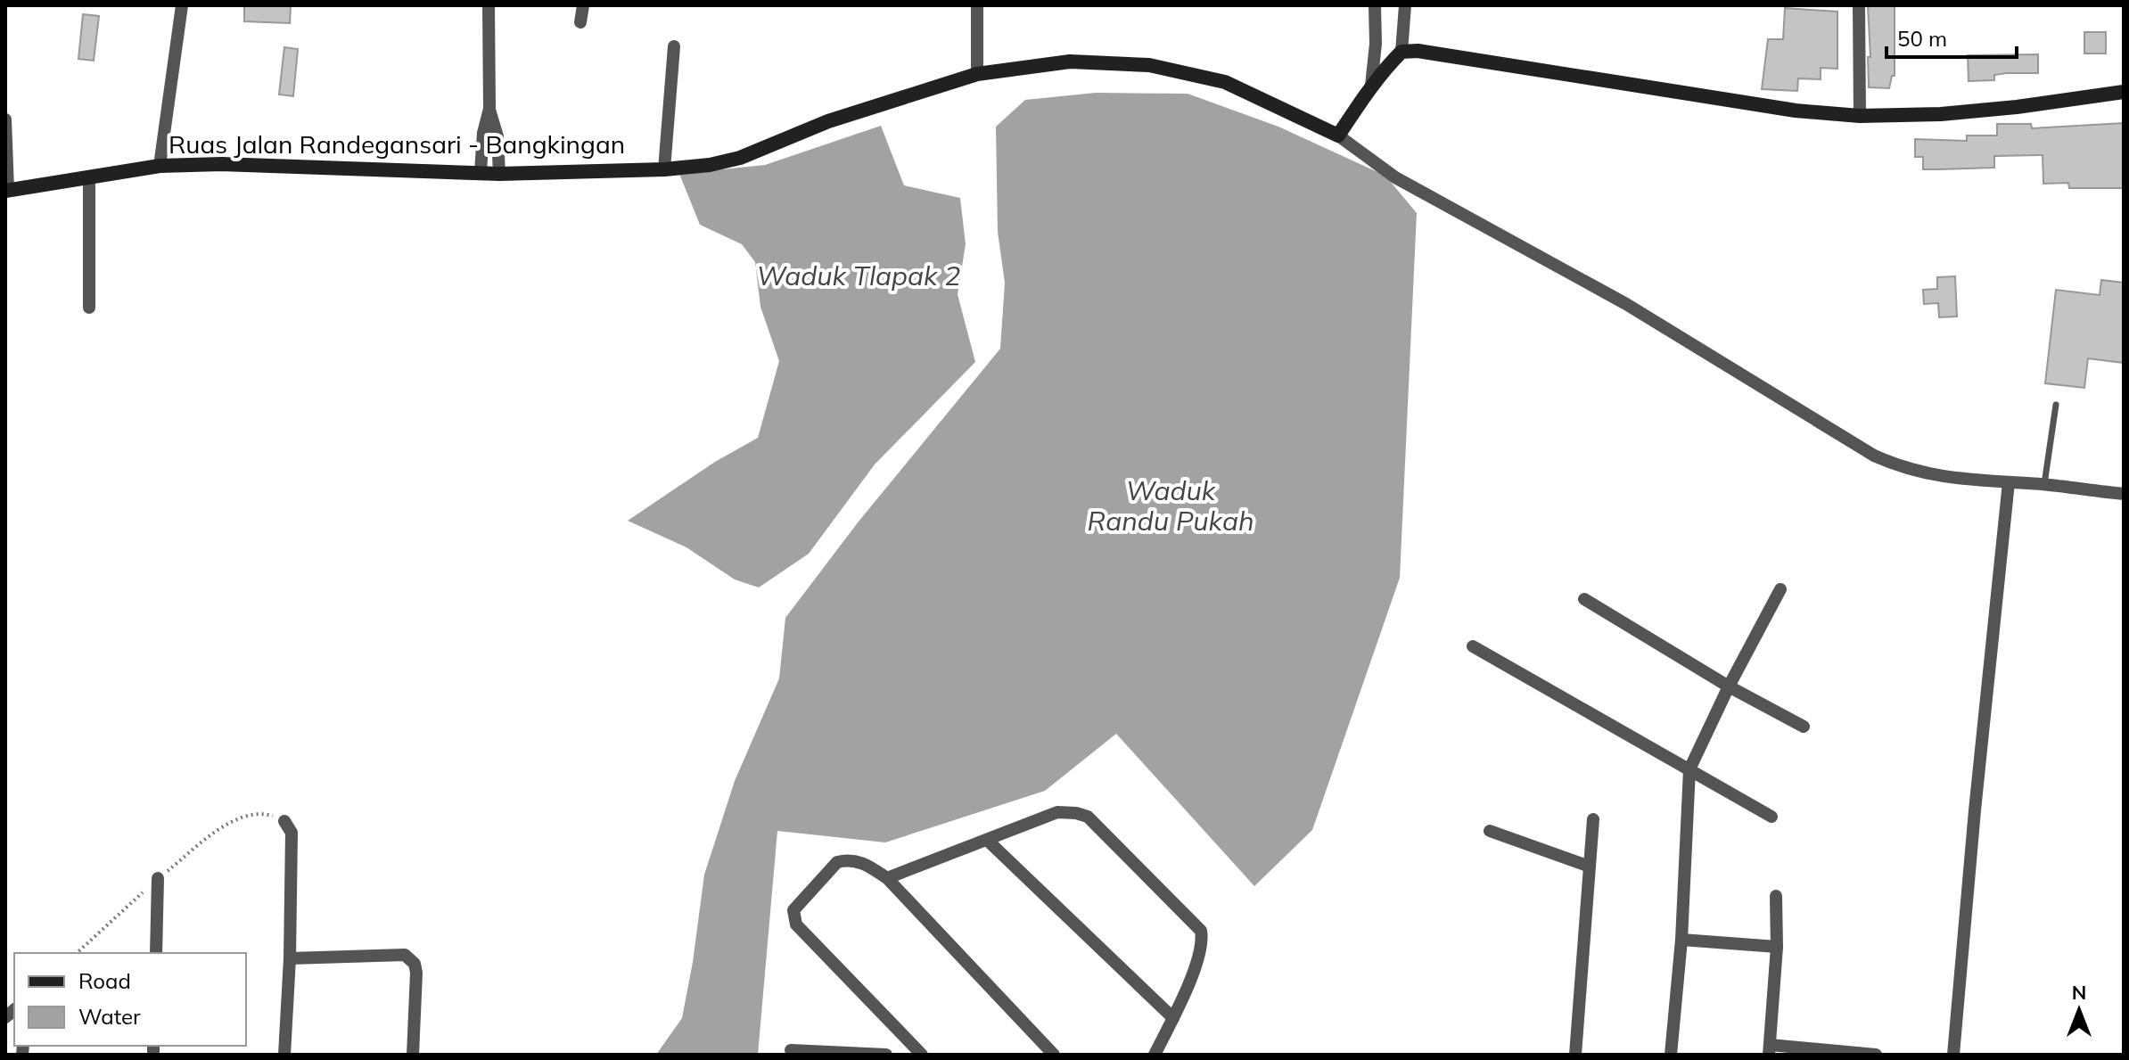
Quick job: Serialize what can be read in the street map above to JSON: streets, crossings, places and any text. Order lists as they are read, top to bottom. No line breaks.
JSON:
{"streets":{"main road":["Ruas Jalan Randegansari - Bangkingan"]},"water":["Waduk Tlapak 2","Waduk Randu Pukah"],"legend":["Road","Water"],"scale_bar":"50 m","north":"top"}
